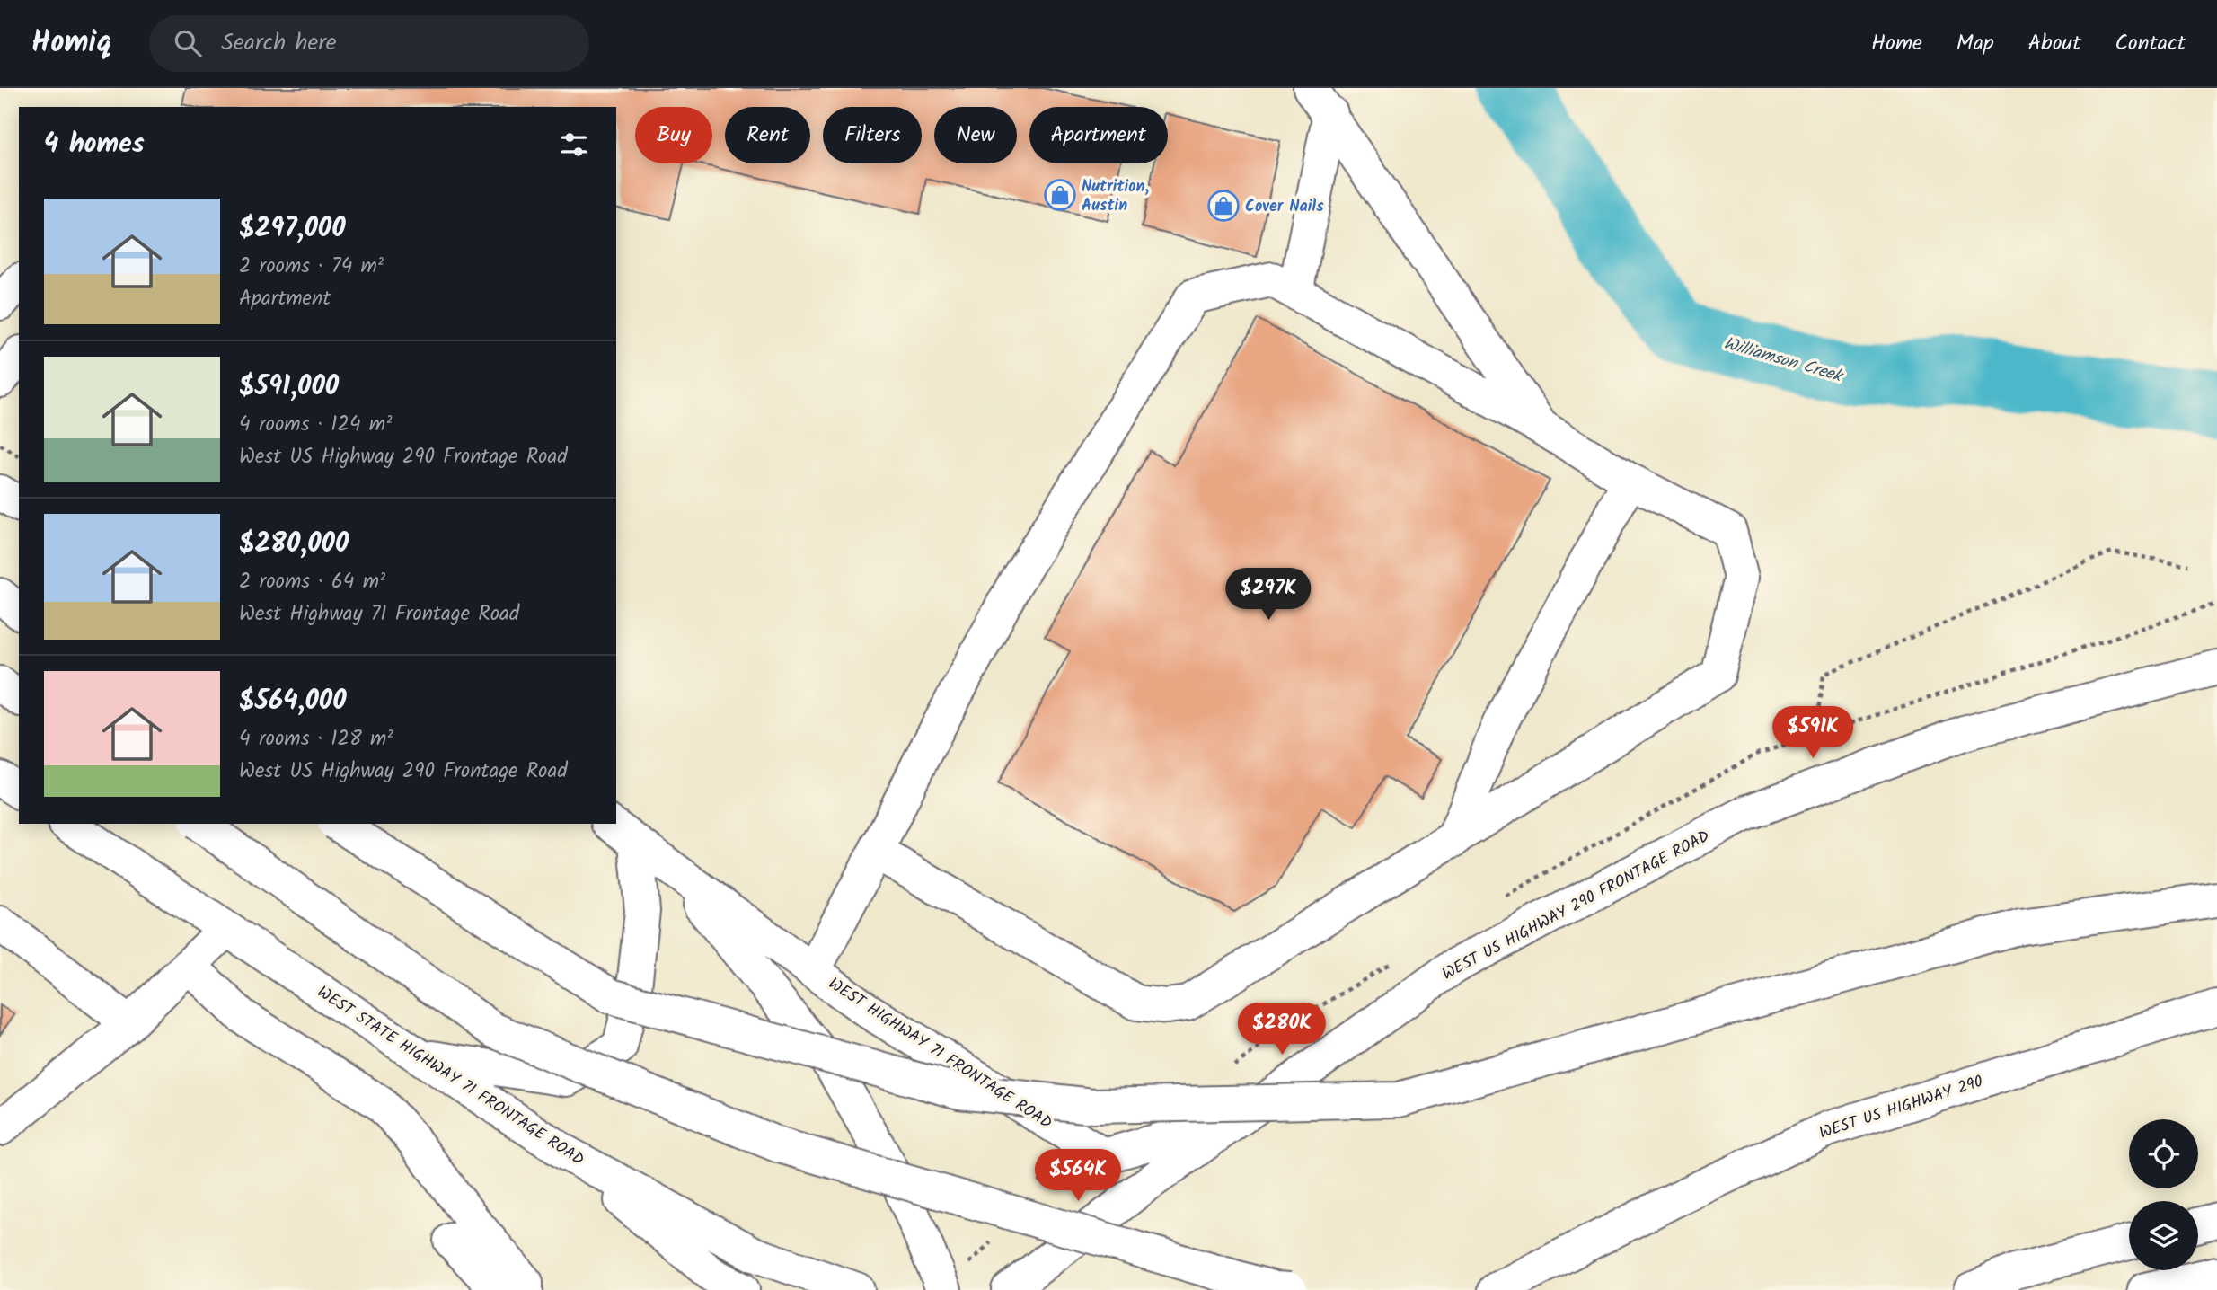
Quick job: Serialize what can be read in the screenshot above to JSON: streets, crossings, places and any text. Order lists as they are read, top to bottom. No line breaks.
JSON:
{"streets":{"main road":["WEST US HIGHWAY 290 FRONTAGE ROAD","WEST HIGHWAY 71 FRONTAGE ROAD","WEST STATE HIGHWAY 71 FRONTAGE ROAD","WEST US HIGHWAY 290"]},"crossings":[["WEST US HIGHWAY 290 FRONTAGE ROAD","WEST HIGHWAY 71 FRONTAGE ROAD"]],"water":["Williamson Creek"],"places":{"shop":["Nutrition, Austin","Cover Nails"]},"page":{"header":"Homiq","search":"Search here","nav":["Home","Map","About","Contact"],"chip":["Buy","Rent","Filters","New","Apartment"],"heading":"4 homes","list":[{"name":"$297,000","note":"2 rooms · 74 m² · Apartment"},{"name":"$591,000","note":"4 rooms · 124 m² · West US Highway 290 Frontage Road"},{"name":"$280,000","note":"2 rooms · 64 m² · West Highway 71 Frontage Road"},{"name":"$564,000","note":"4 rooms · 128 m² · West US Highway 290 Frontage Road"}],"price":["$297K","$591K","$280K","$564K"]}}
